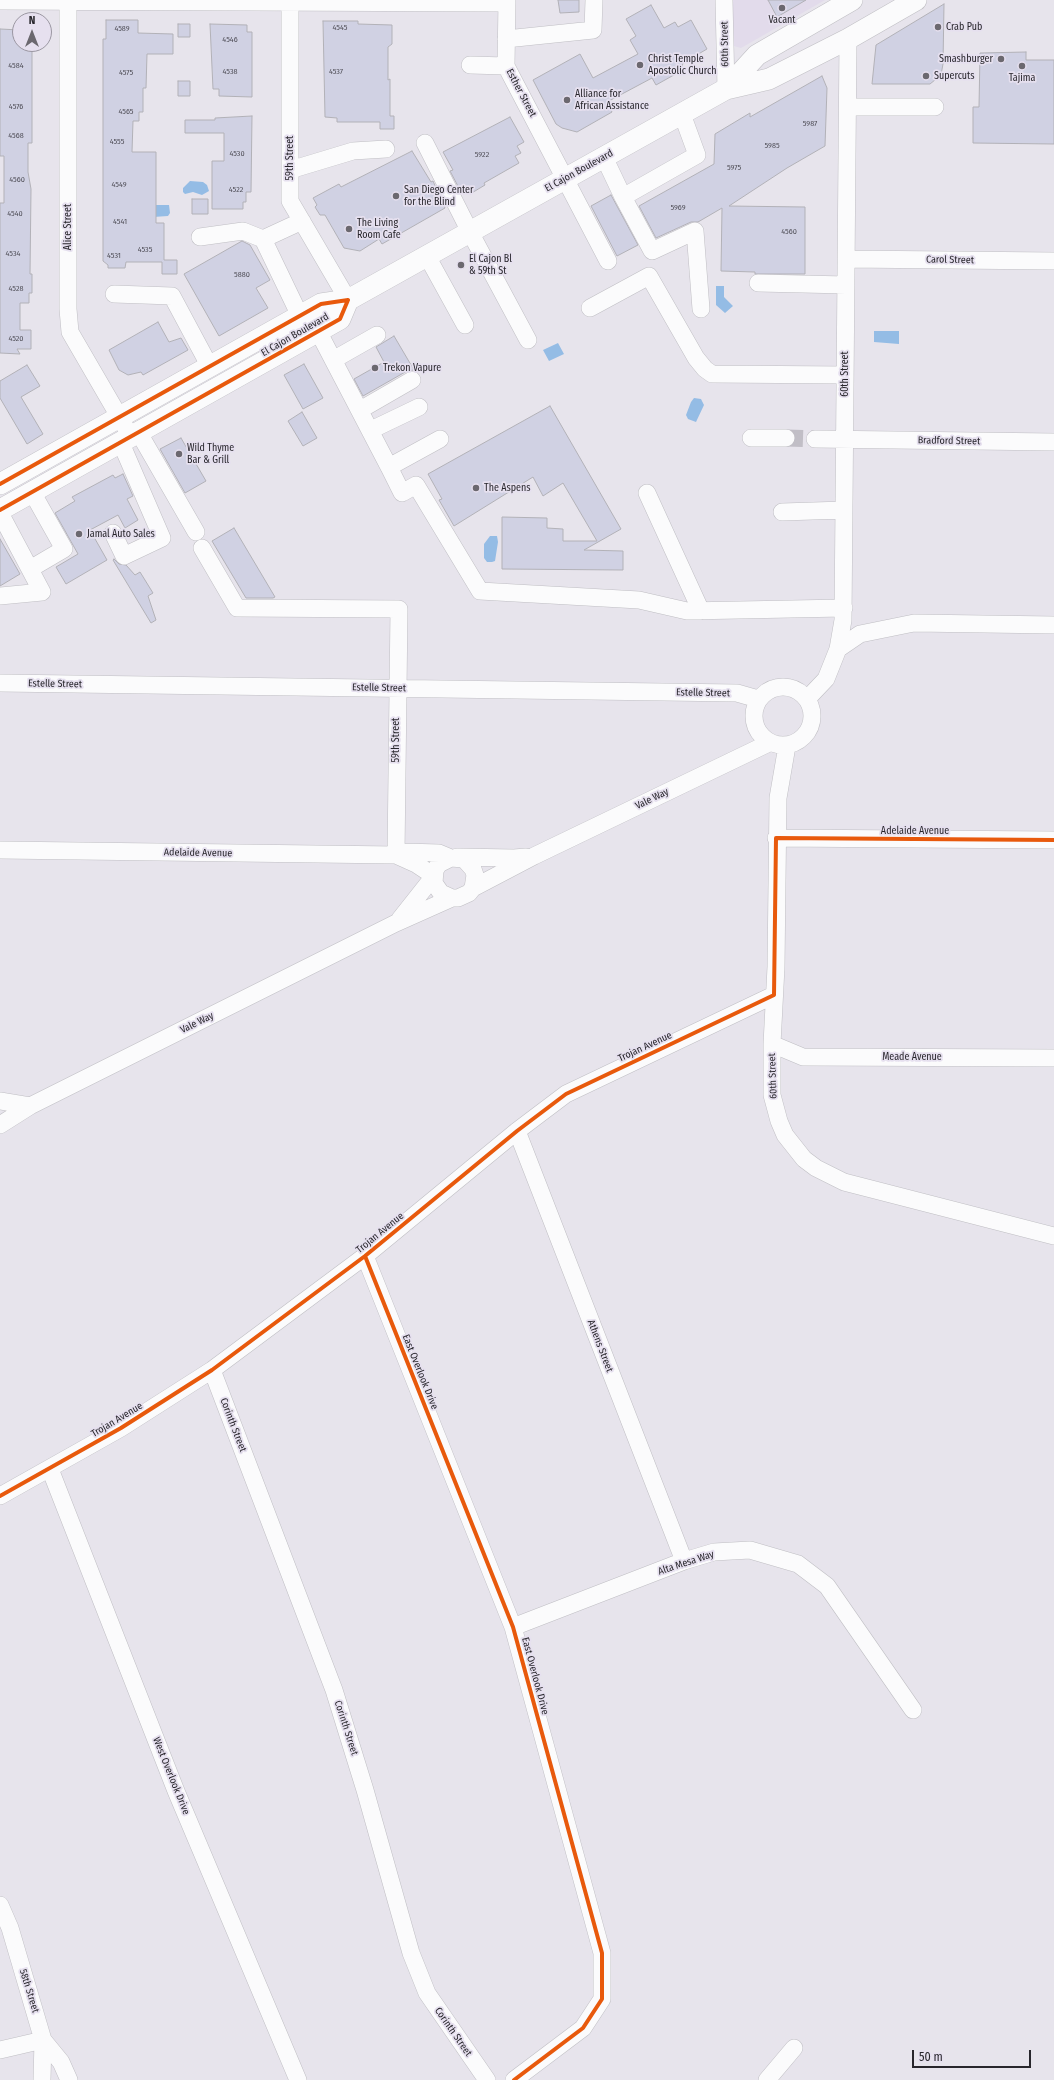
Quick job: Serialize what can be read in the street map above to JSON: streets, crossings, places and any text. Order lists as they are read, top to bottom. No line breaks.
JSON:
{"streets":{"main road":["El Cajon Boulevard"],"street":["60th Street","Esther Street","59th Street","Alice Street","Carol Street","Bradford Street","Estelle Street","Vale Way","Adelaide Avenue","Trojan Avenue","Meade Avenue","Athens Street","East Overlook Drive","Corinth Street","Alta Mesa Way","West Overlook Drive","58th Street"]},"crossings":[["60th Street","El Cajon Boulevard"],["60th Street","Carol Street"],["60th Street","Bradford Street"],["60th Street","Estelle Street"],["60th Street","Vale Way"],["60th Street","Adelaide Avenue"],["60th Street","Trojan Avenue"],["60th Street","Meade Avenue"],["Esther Street","El Cajon Boulevard"],["59th Street","El Cajon Boulevard"],["59th Street","Estelle Street"],["59th Street","Adelaide Avenue"],["El Cajon Boulevard","Alice Street"],["Estelle Street","Vale Way"],["Vale Way","Adelaide Avenue"],["Trojan Avenue","Athens Street"],["Trojan Avenue","East Overlook Drive"],["Trojan Avenue","Corinth Street"],["Trojan Avenue","West Overlook Drive"],["Athens Street","Alta Mesa Way"],["East Overlook Drive","Alta Mesa Way"]],"places":["Vacant","Crab Pub","Smashburger","Christ Temple Apostolic Church","Tajima","Supercuts","Alliance for African Assistance","San Diego Center for the Blind","The Living Room Cafe","El Cajon Bl & 59th St","Trekon Vapure","Wild Thyme Bar & Grill","The Aspens","Jamal Auto Sales"],"house_numbers":["4545","4589","4546","4584","4538","4537","4575","4576","4565","5987","4568","4555","5985","4530","5922","5975","4560","4549","4522","5969","4540","4541","4560","4535","4534","4531","5880","4528","4520"],"scale_bar":"50 m","north":"top"}
